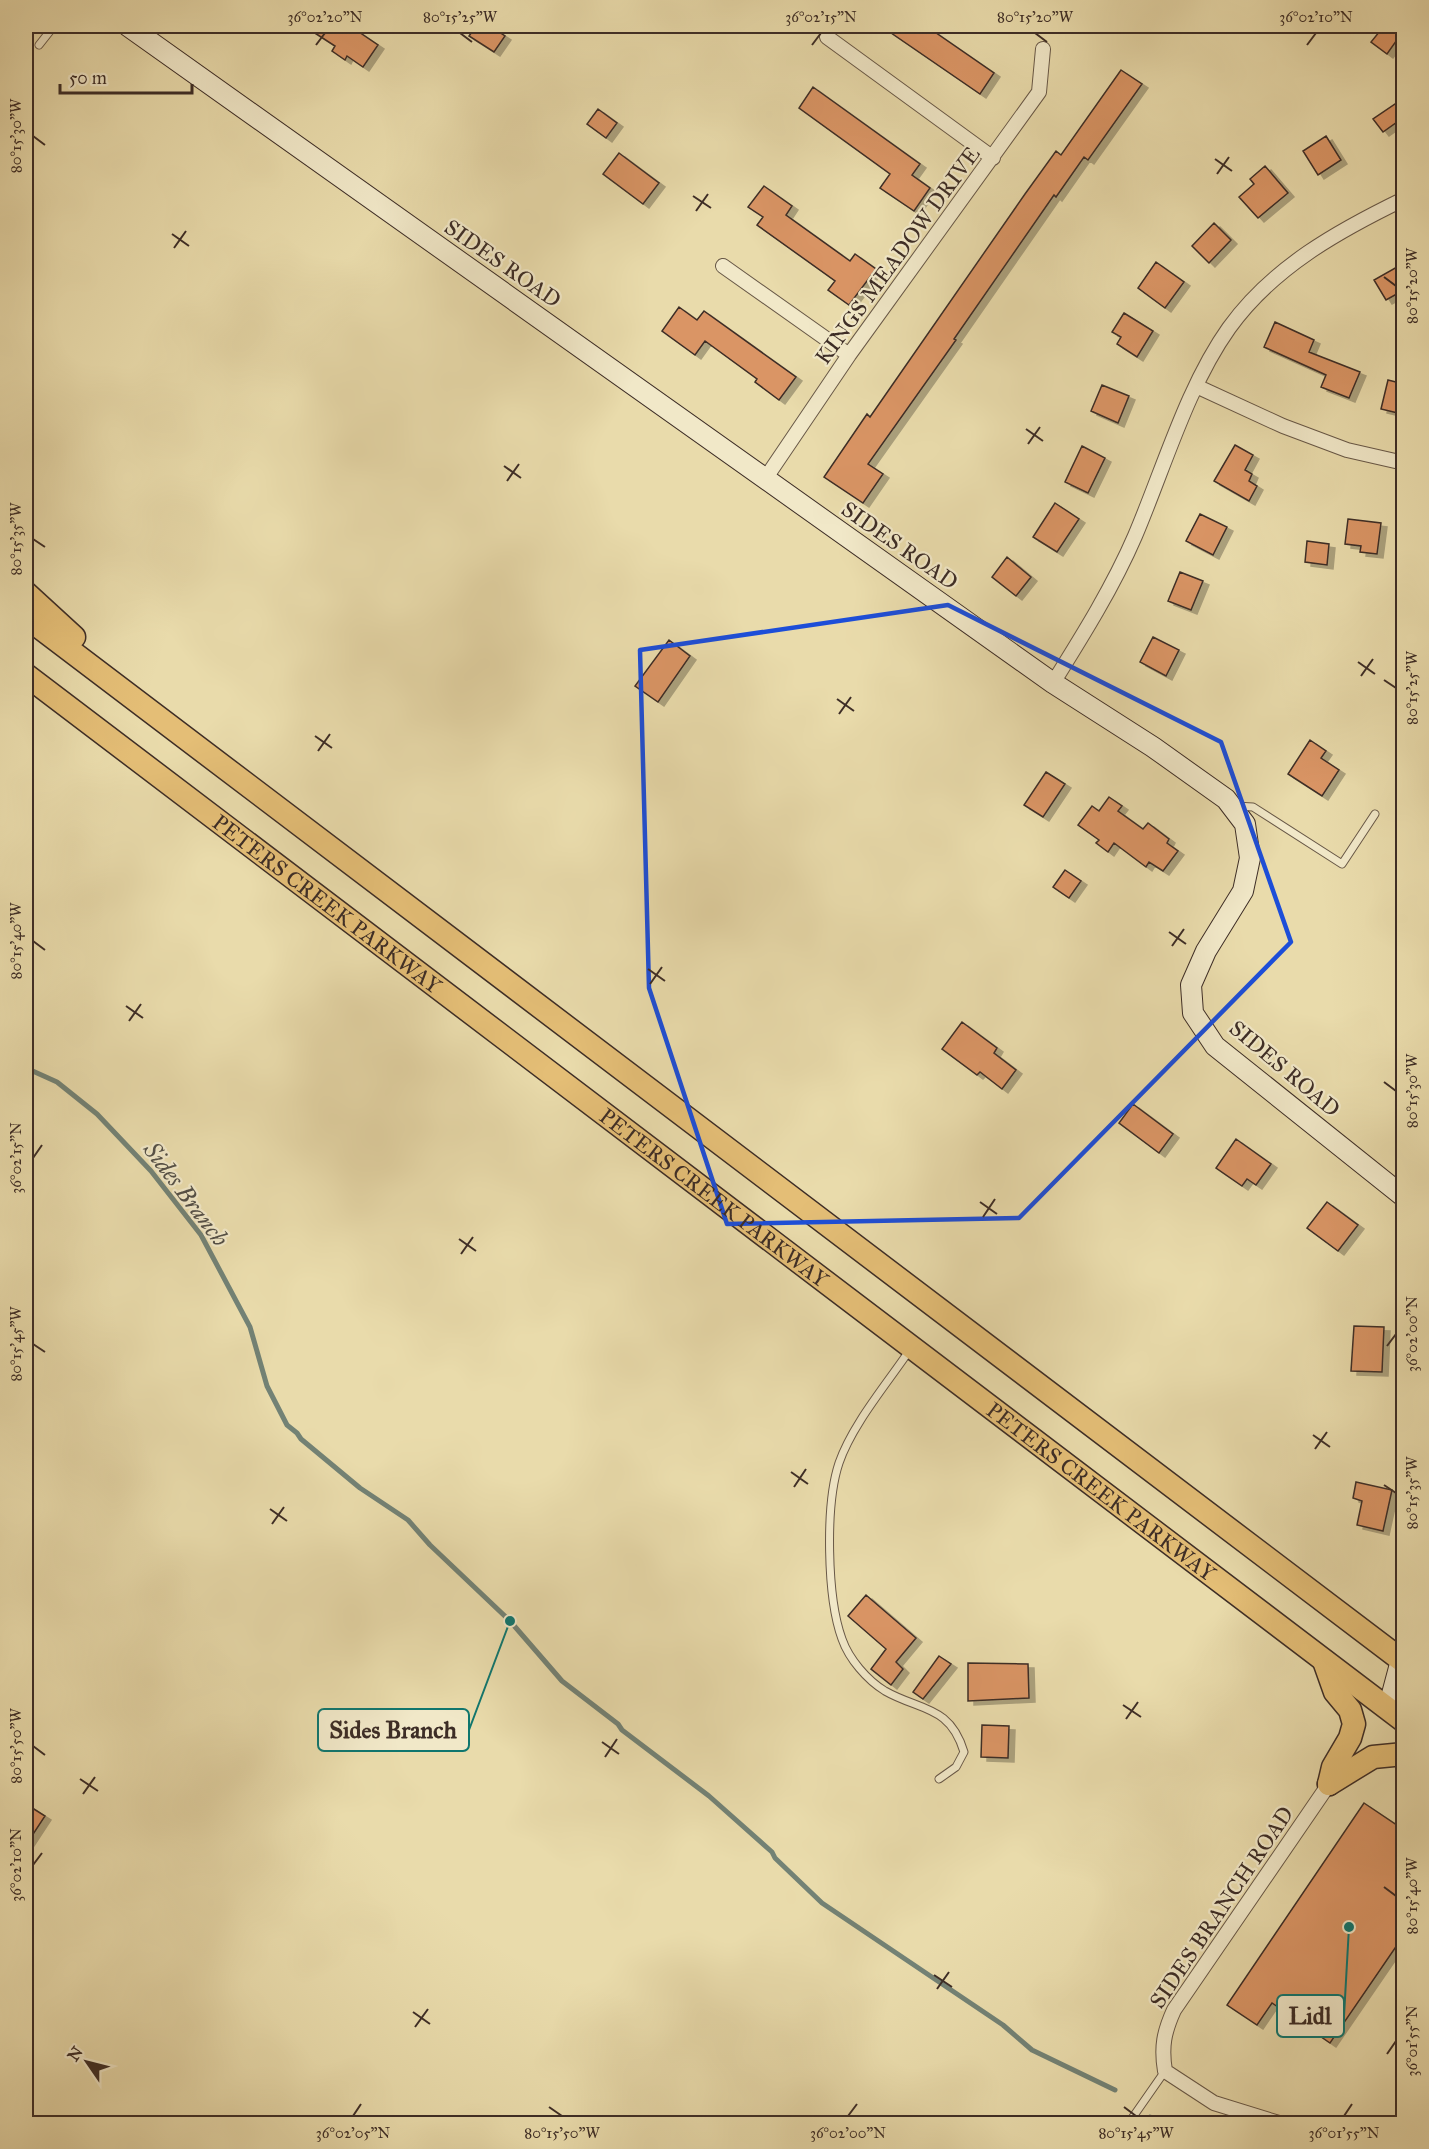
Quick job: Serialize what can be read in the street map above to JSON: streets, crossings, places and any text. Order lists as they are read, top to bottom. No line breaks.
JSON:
{"streets":{"main road":["PETERS CREEK PARKWAY"],"street":["KINGS MEADOW DRIVE","SIDES ROAD","SIDES BRANCH ROAD"]},"crossings":[["KINGS MEADOW DRIVE","SIDES ROAD"]],"water":["Sides Branch"],"places":["Sides Branch","Lidl"],"scale_bar":"50 m","north":"top left","coordinates":["36°02'20\"N","80°15'25\"W","36°02'15\"N","80°15'20\"W","36°02'10\"N","80°15'30\"W","80°15'35\"W","80°15'40\"W","36°02'00\"N","80°15'45\"W","80°15'50\"W","36°01'55\"N","36°02'05\"N"]}
